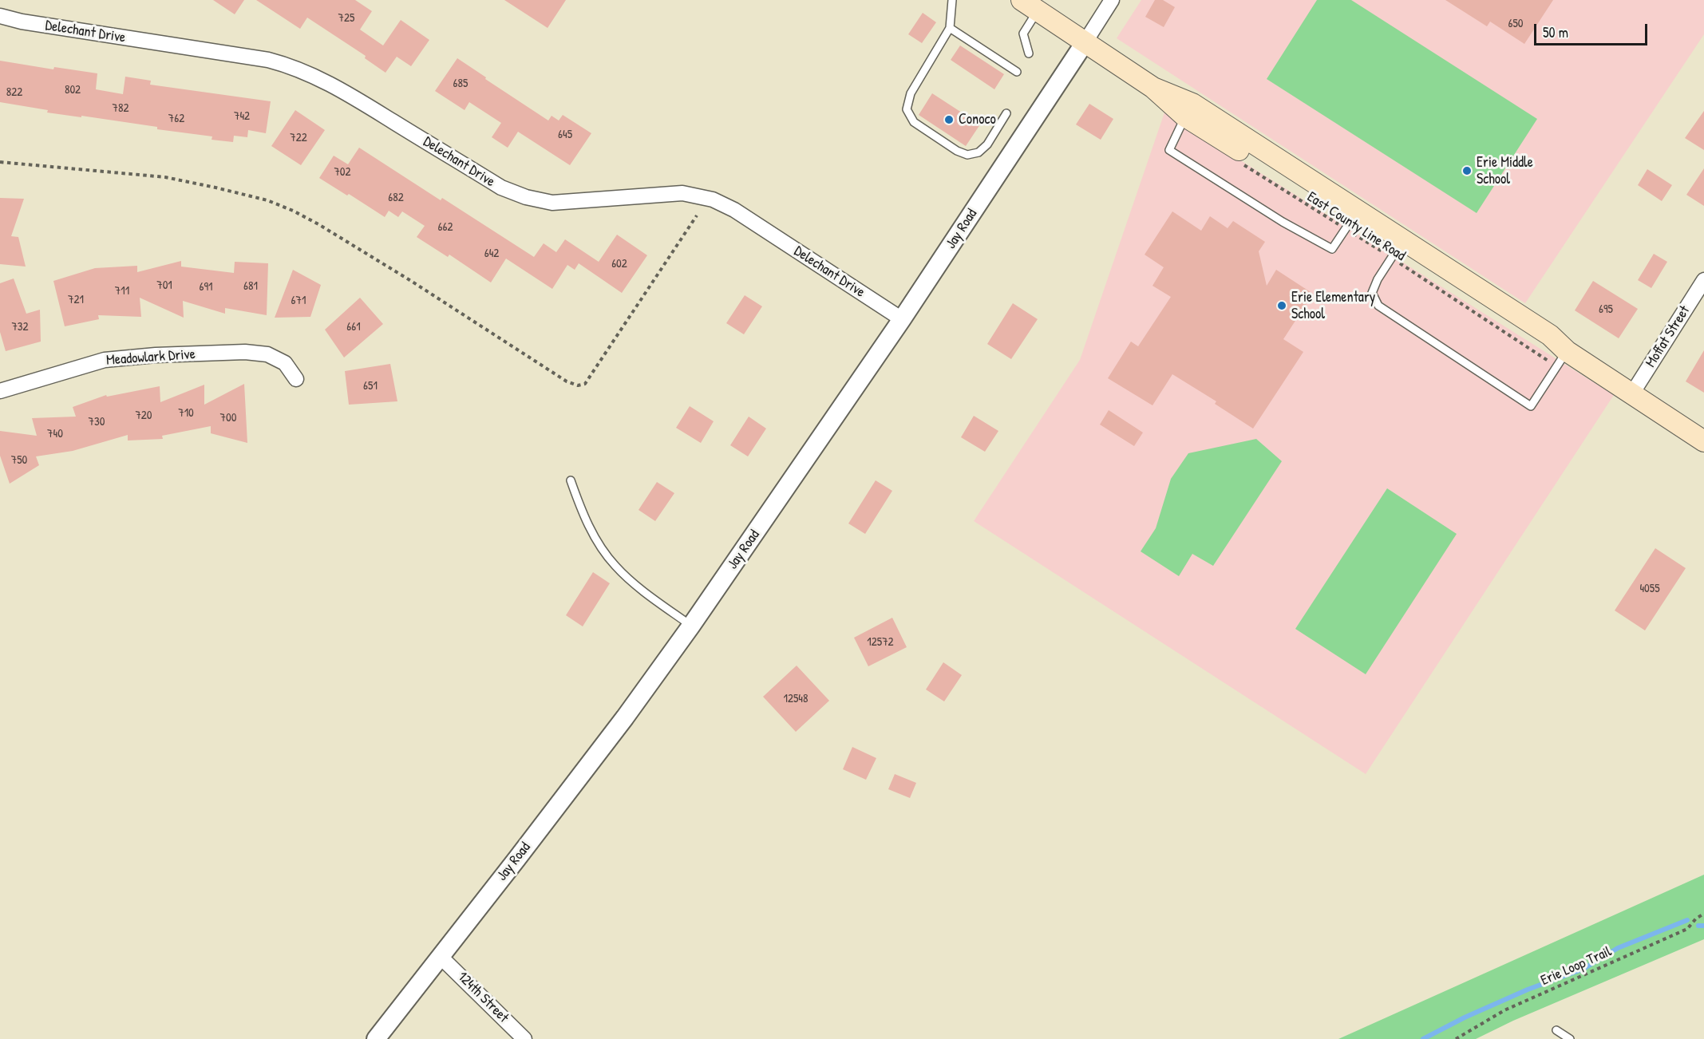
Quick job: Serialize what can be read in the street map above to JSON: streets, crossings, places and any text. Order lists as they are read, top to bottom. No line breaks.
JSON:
{"streets":{"main road":["East County Line Road"],"street":["Delechant Drive","Jay Road","Moffat Street","Meadowlark Drive","124th Street"],"path":["Erie Loop Trail"]},"crossings":[["Delechant Drive","Jay Road"],["East County Line Road","Jay Road"],["East County Line Road","Moffat Street"],["Jay Road","124th Street"]],"places":["Conoco","Erie Middle School","Erie Elementary School"],"house_numbers":["725","650","685","802","822","782","742","762","645","722","702","682","662","642","602","701","681","691","711","721","671","695","732","661","651","710","720","700","730","740","750","4055","12572","12548"],"scale_bar":"50 m"}
